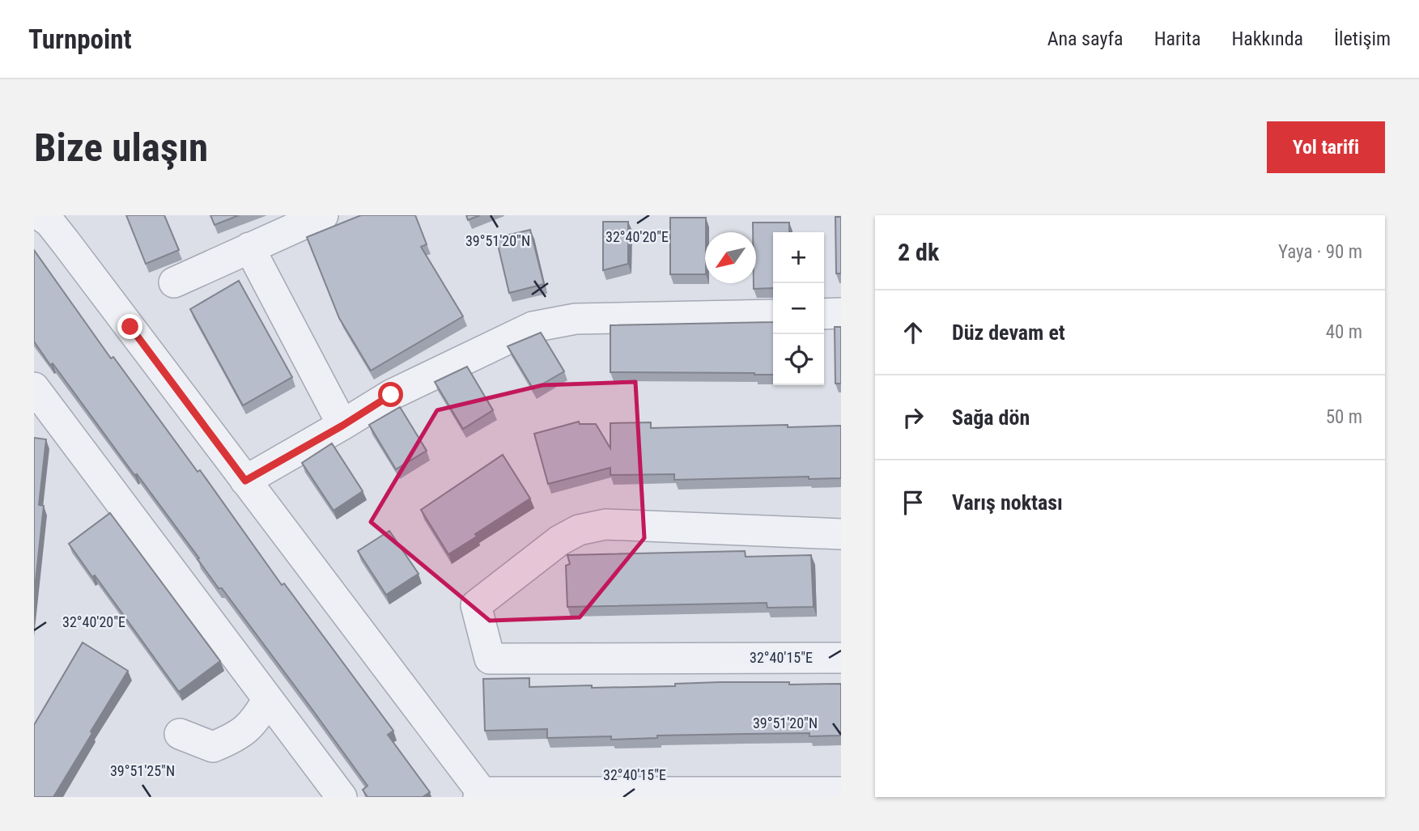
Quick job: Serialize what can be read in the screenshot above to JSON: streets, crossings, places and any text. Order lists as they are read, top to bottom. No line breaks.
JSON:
{"north":"bottom left","page":{"header":"Turnpoint","nav":["Ana sayfa","Harita","Hakkında","İletişim"],"buttons":"Yol tarifi","title":"Bize ulaşın","heading":["2 dk","Yaya · 90 m"],"map_buttons":["+","−"],"list":[["Düz devam et","40 m"],["Sağa dön","50 m"],"Varış noktası"]},"coordinates":["32°40'20\"E","39°51'20\"N","32°40'15\"E","39°51'25\"N"]}
